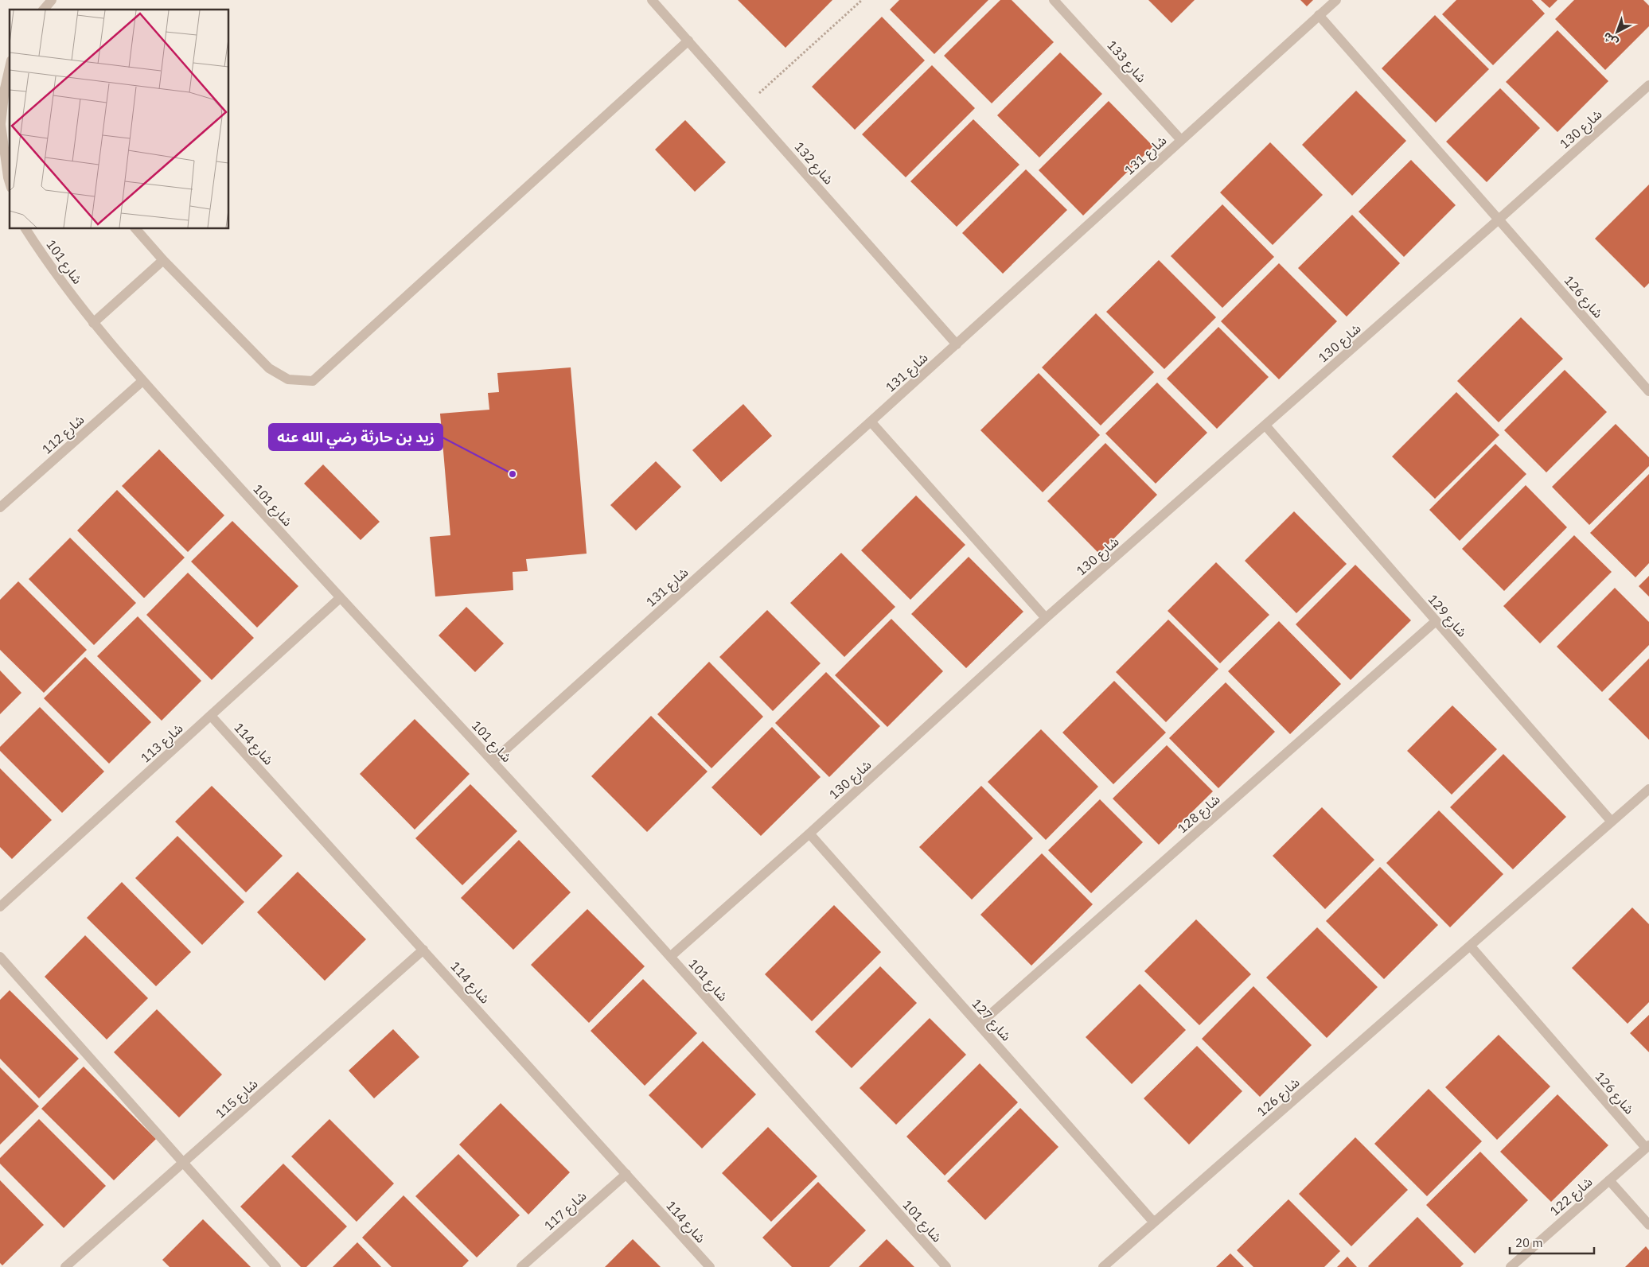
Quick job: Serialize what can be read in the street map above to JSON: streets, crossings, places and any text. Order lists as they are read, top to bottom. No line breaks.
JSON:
{"streets":{"street":["شارع 133","شارع 130","شارع 131","شارع 132","شارع 101","شارع 126","شارع 112","شارع 129","شارع 113","شارع 114","شارع 128","شارع 127","شارع 115","شارع 122","شارع 117"]},"crossings":[["شارع 133","شارع 131"],["شارع 130","شارع 101"],["شارع 130","شارع 126"],["شارع 130","شارع 129"],["شارع 130","شارع 127"],["شارع 131","شارع 132"],["شارع 131","شارع 101"],["شارع 131","شارع 126"],["شارع 101","شارع 112"],["شارع 101","شارع 113"],["شارع 126","شارع 129"],["شارع 126","شارع 127"],["شارع 126","شارع 122"],["شارع 129","شارع 128"],["شارع 113","شارع 114"],["شارع 114","شارع 115"],["شارع 114","شارع 117"],["شارع 128","شارع 127"]],"places":["زيد بن حارثة رضي الله عنه"],"scale_bar":"20 m","north":"bottom left"}
